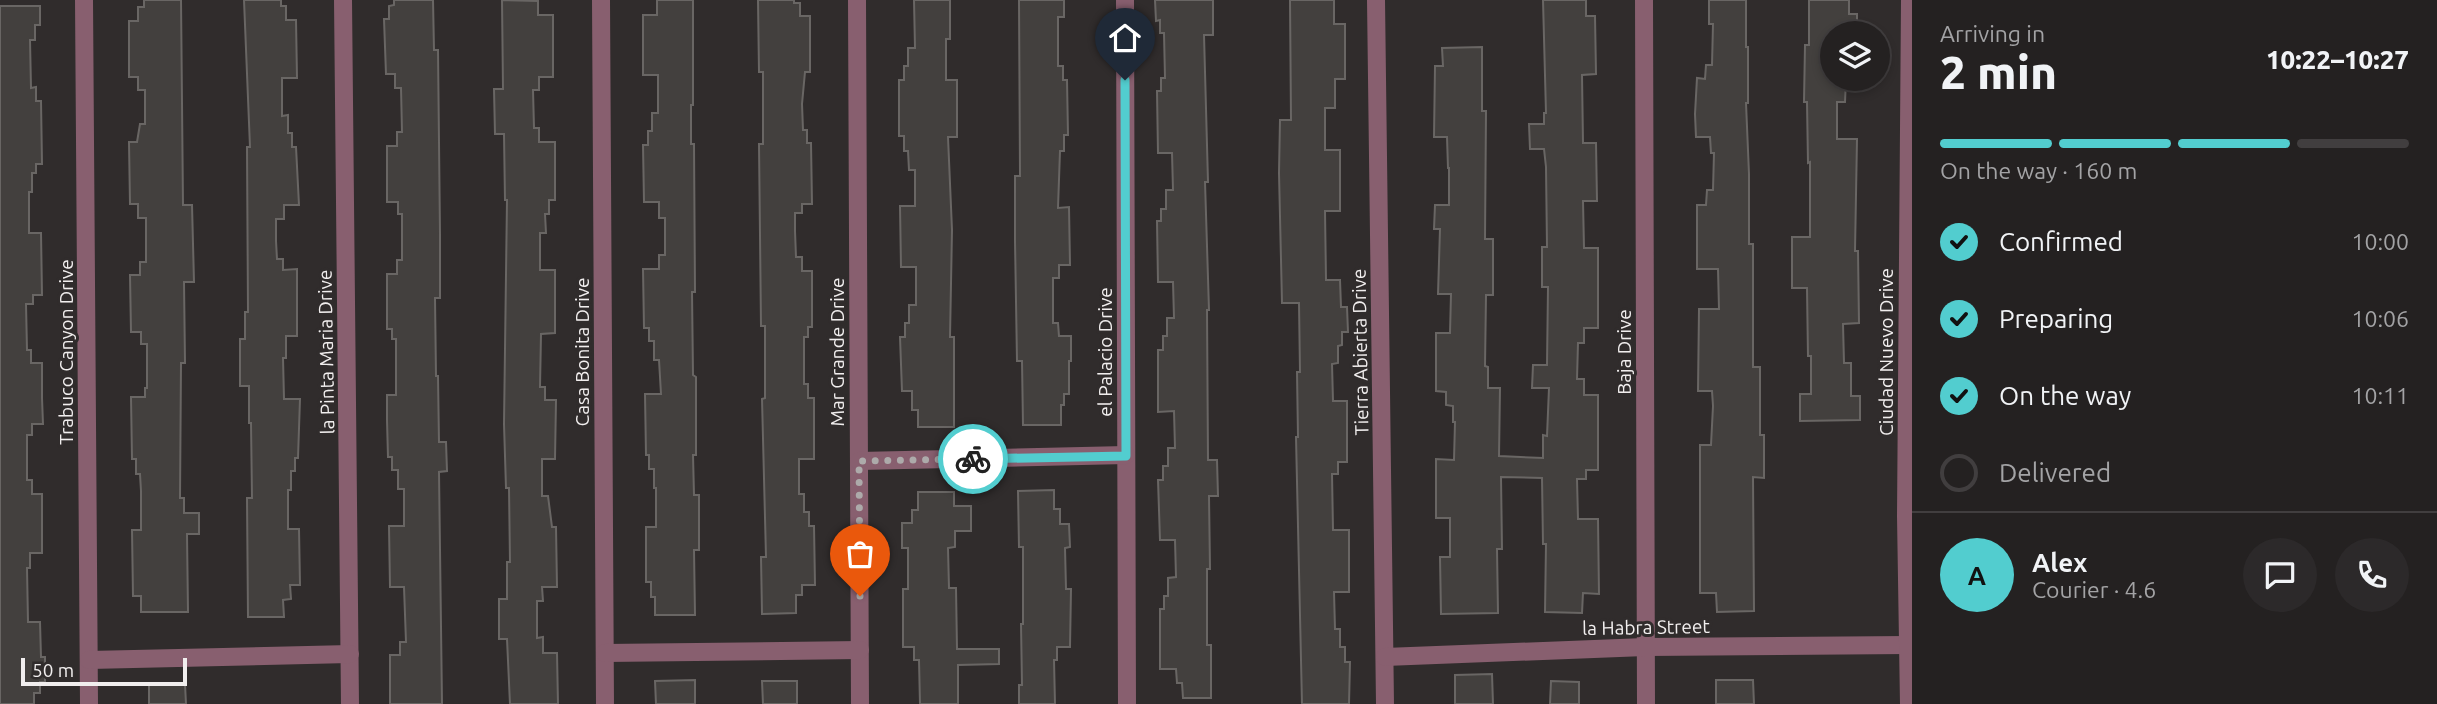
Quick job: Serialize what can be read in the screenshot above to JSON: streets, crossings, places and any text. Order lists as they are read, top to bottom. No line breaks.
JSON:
{"streets":{"street":["Trabuco Canyon Drive","la Pinta Maria Drive","Casa Bonita Drive","Mar Grande Drive","el Palacio Drive","Tierra Abierta Drive","Baja Drive","Ciudad Nuevo Drive","la Habra Street"]},"crossings":[["Tierra Abierta Drive","la Habra Street"],["Baja Drive","la Habra Street"],["Ciudad Nuevo Drive","la Habra Street"]],"scale_bar":"50 m","page":{"heading":["2 min","Arriving in","10:22–10:27"],"panel":["Alex","Courier · 4.6"],"bar":"On the way · 160 m","list":[["Confirmed","10:00"],["Preparing","10:06"],["On the way","10:11"],"Delivered"],"round":"A","scale":"50 m"}}
